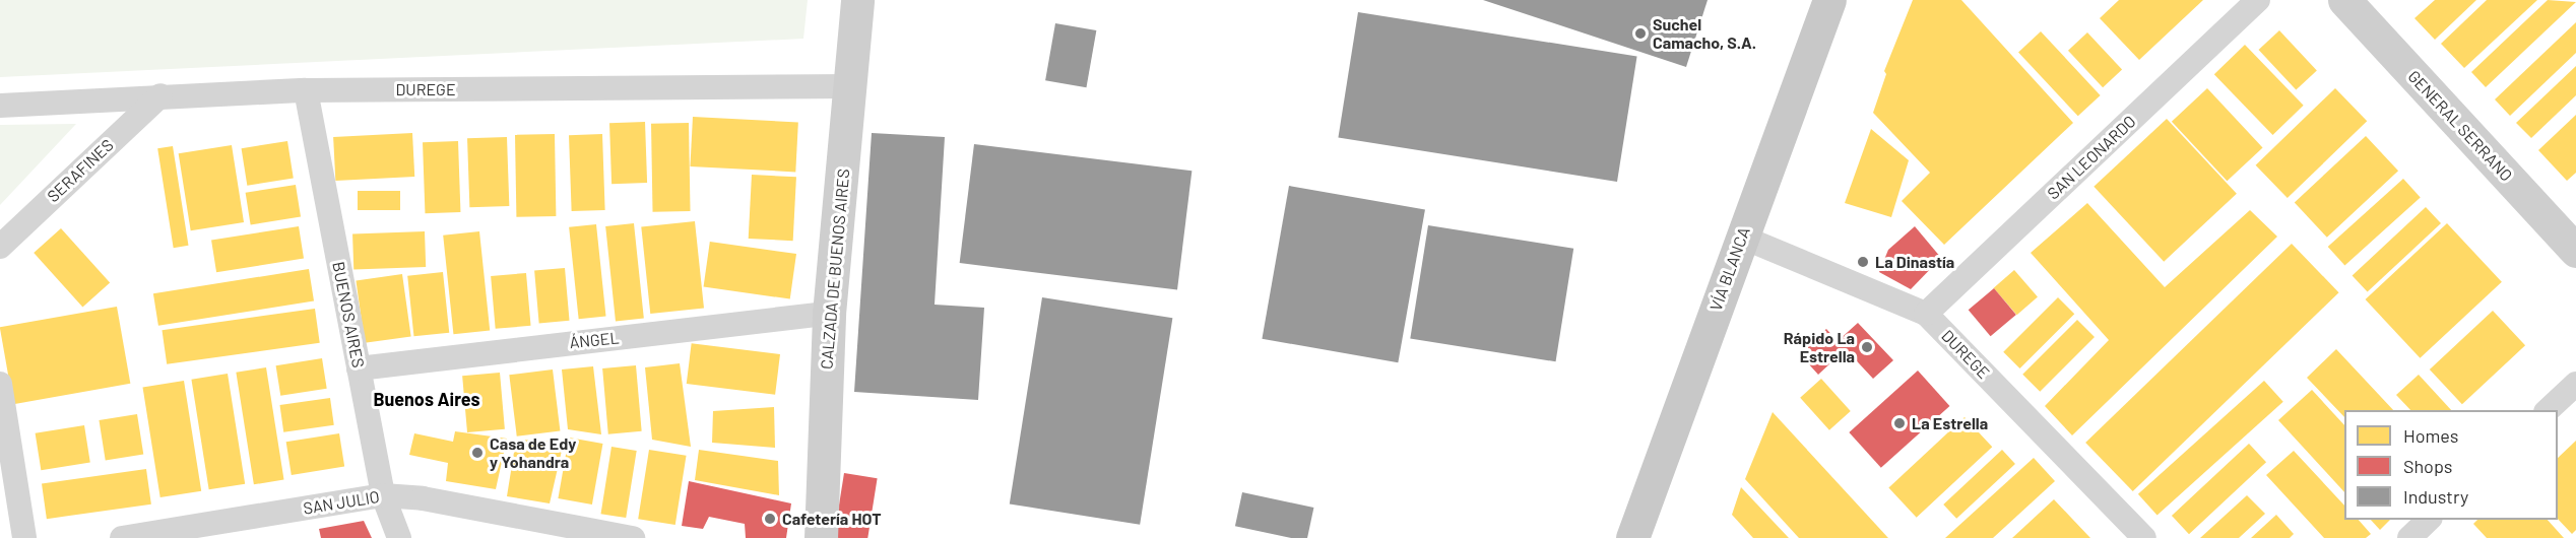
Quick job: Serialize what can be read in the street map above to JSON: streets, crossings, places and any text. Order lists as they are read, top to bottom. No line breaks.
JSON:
{"streets":{"main road":["VÍA BLANCA"],"street":["DUREGE","GENERAL SERRANO","SAN LEONARDO","SERAFINES","CALZADA DE BUENOS AIRES","BUENOS AIRES","ÁNGEL","SAN JULIO"]},"crossings":[["DUREGE","SAN LEONARDO"],["DUREGE","SERAFINES"],["DUREGE","CALZADA DE BUENOS AIRES"],["DUREGE","VÍA BLANCA"],["DUREGE","BUENOS AIRES"],["CALZADA DE BUENOS AIRES","ÁNGEL"],["BUENOS AIRES","ÁNGEL"],["BUENOS AIRES","SAN JULIO"]],"districts":["Buenos Aires"],"places":["Suchel Camacho, S.A.","La Dinastía","Rápido La Estrella","La Estrella","Casa de Edy y Yohandra","Cafetería HOT"],"legend":["Homes","Shops","Industry"]}
